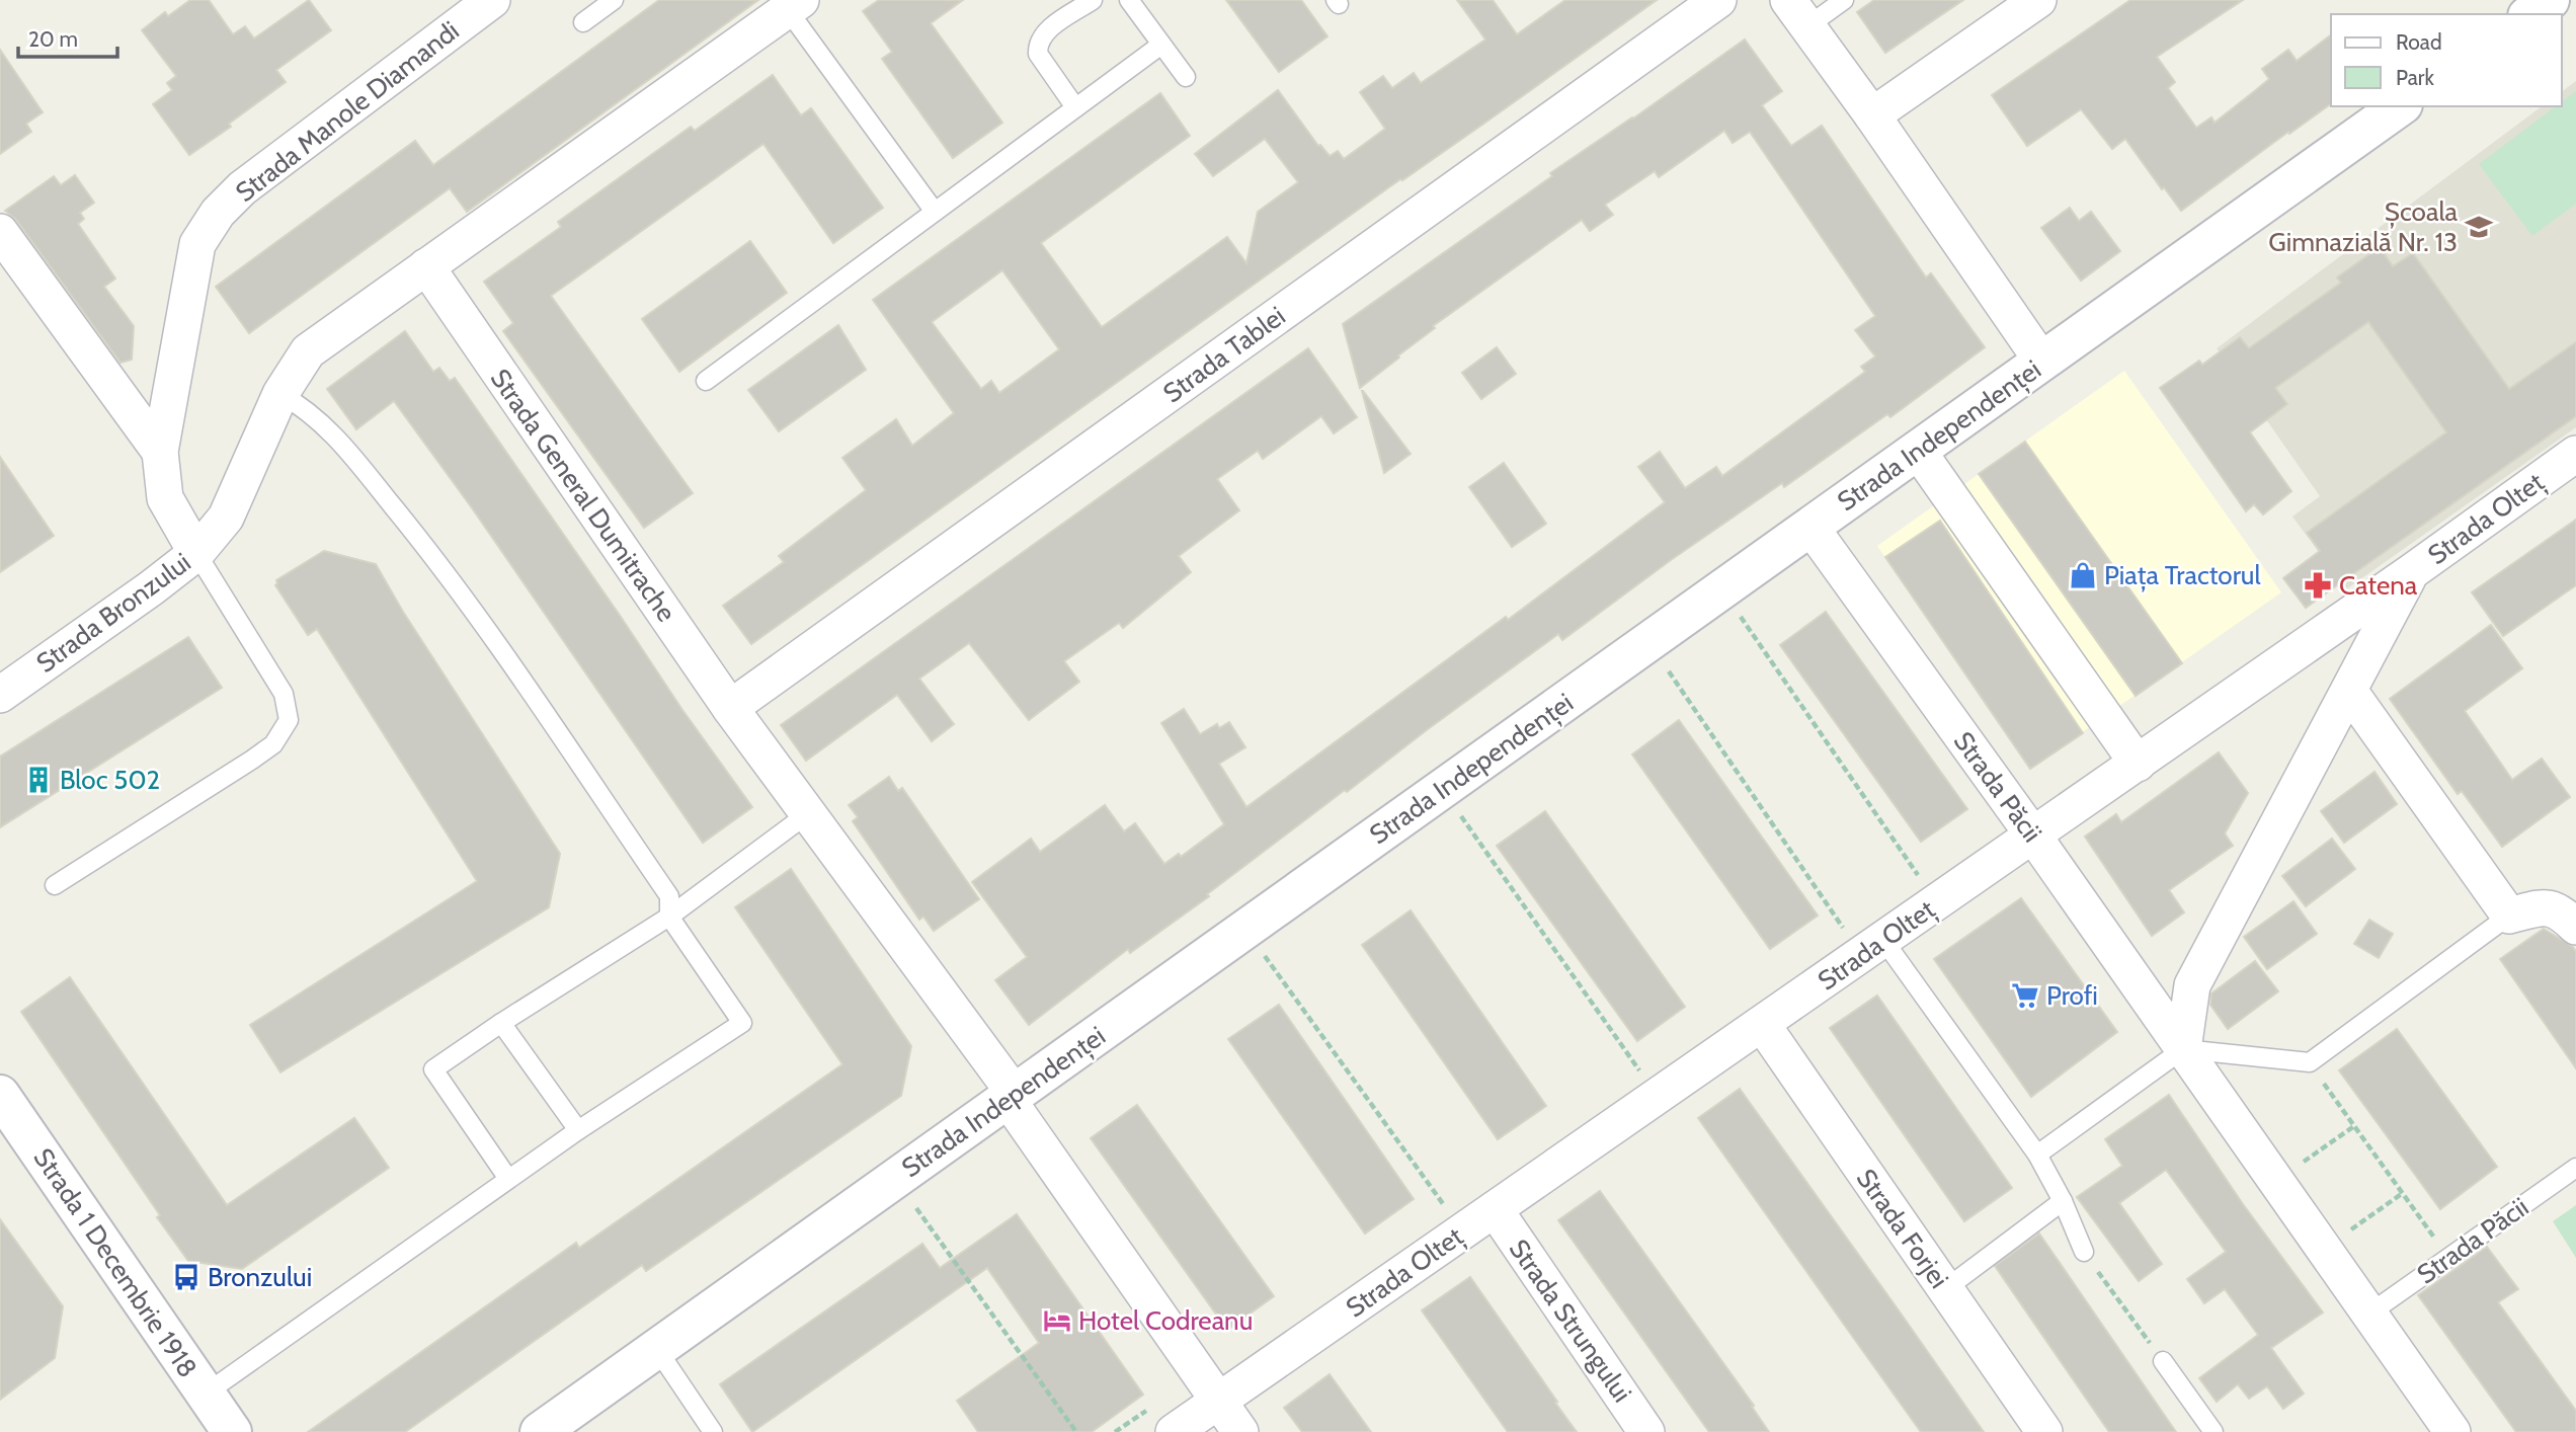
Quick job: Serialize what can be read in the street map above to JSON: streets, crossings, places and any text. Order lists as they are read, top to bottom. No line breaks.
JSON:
{"streets":{"main road":["Strada Independenței","Strada 1 Decembrie 1918"],"street":["Strada Manole Diamandi","Strada Tablei","Strada General Dumitrache","Strada Olteț","Strada Bronzului","Strada Păcii","Strada Forjei","Strada Strungului"]},"crossings":[["Strada Manole Diamandi","Strada Bronzului"],["Strada Tablei","Strada General Dumitrache"],["Strada Independenței","Strada General Dumitrache"],["Strada Independenței","Strada Păcii"],["Strada General Dumitrache","Strada Olteț"],["Strada General Dumitrache","Strada Bronzului"],["Strada Olteț","Strada Păcii"],["Strada Olteț","Strada Forjei"],["Strada Olteț","Strada Strungului"]],"places":{"school or university":["Școala Gimnazială Nr. 13"],"shop":["Piața Tractorul"],"pharmacy":["Catena"],"building":["Bloc 502"],"supermarket":["Profi"],"bus stop":["Bronzului"],"hotel":["Hotel Codreanu"]},"legend":["Road","Park"],"scale_bar":"20 m"}
